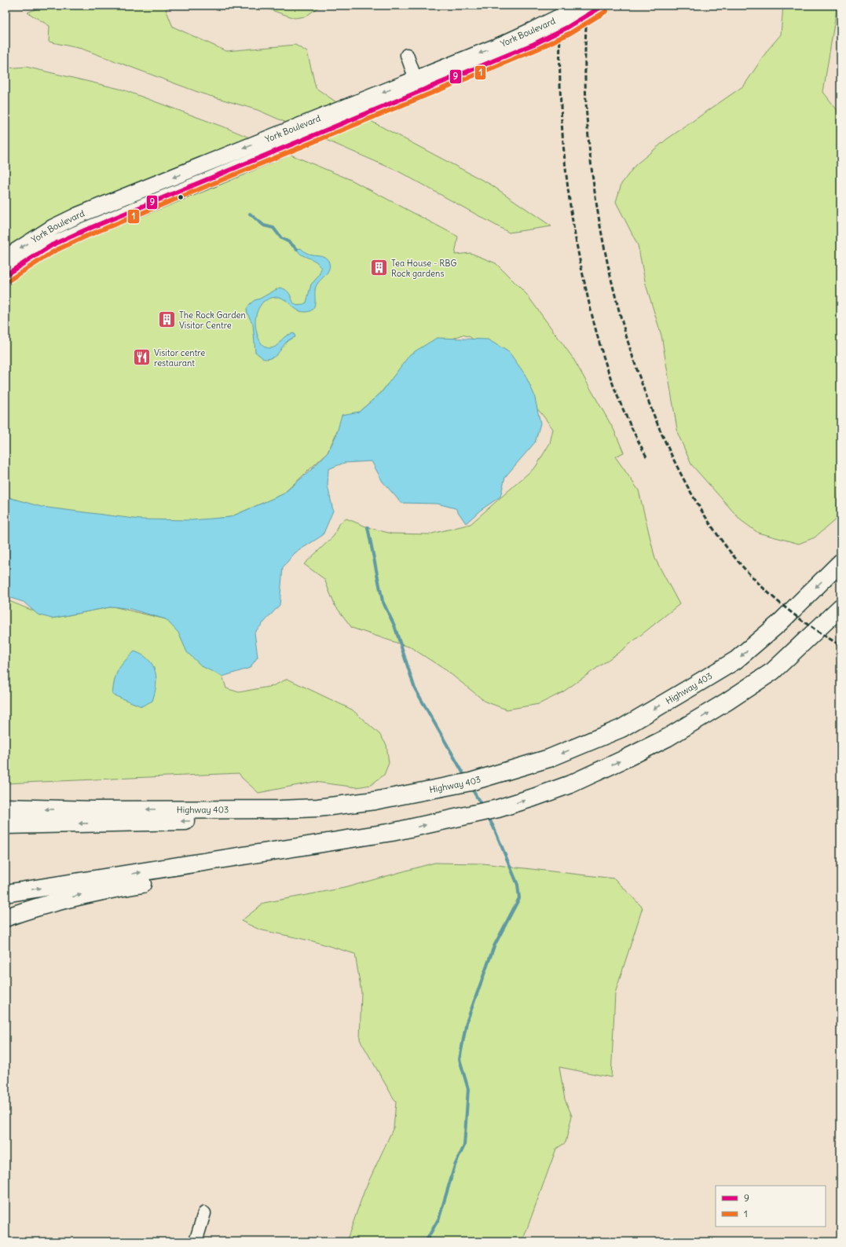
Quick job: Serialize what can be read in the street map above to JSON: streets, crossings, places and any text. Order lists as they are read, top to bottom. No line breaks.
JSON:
{"streets":{"highway":["Highway 403"],"main road":["York Boulevard"]},"places":{"building":["Tea House - RBG Rock gardens","The Rock Garden Visitor Centre"],"restaurant":["Visitor centre restaurant"]},"lines":["transit line 9","transit line 1"],"legend":["9","1"]}
